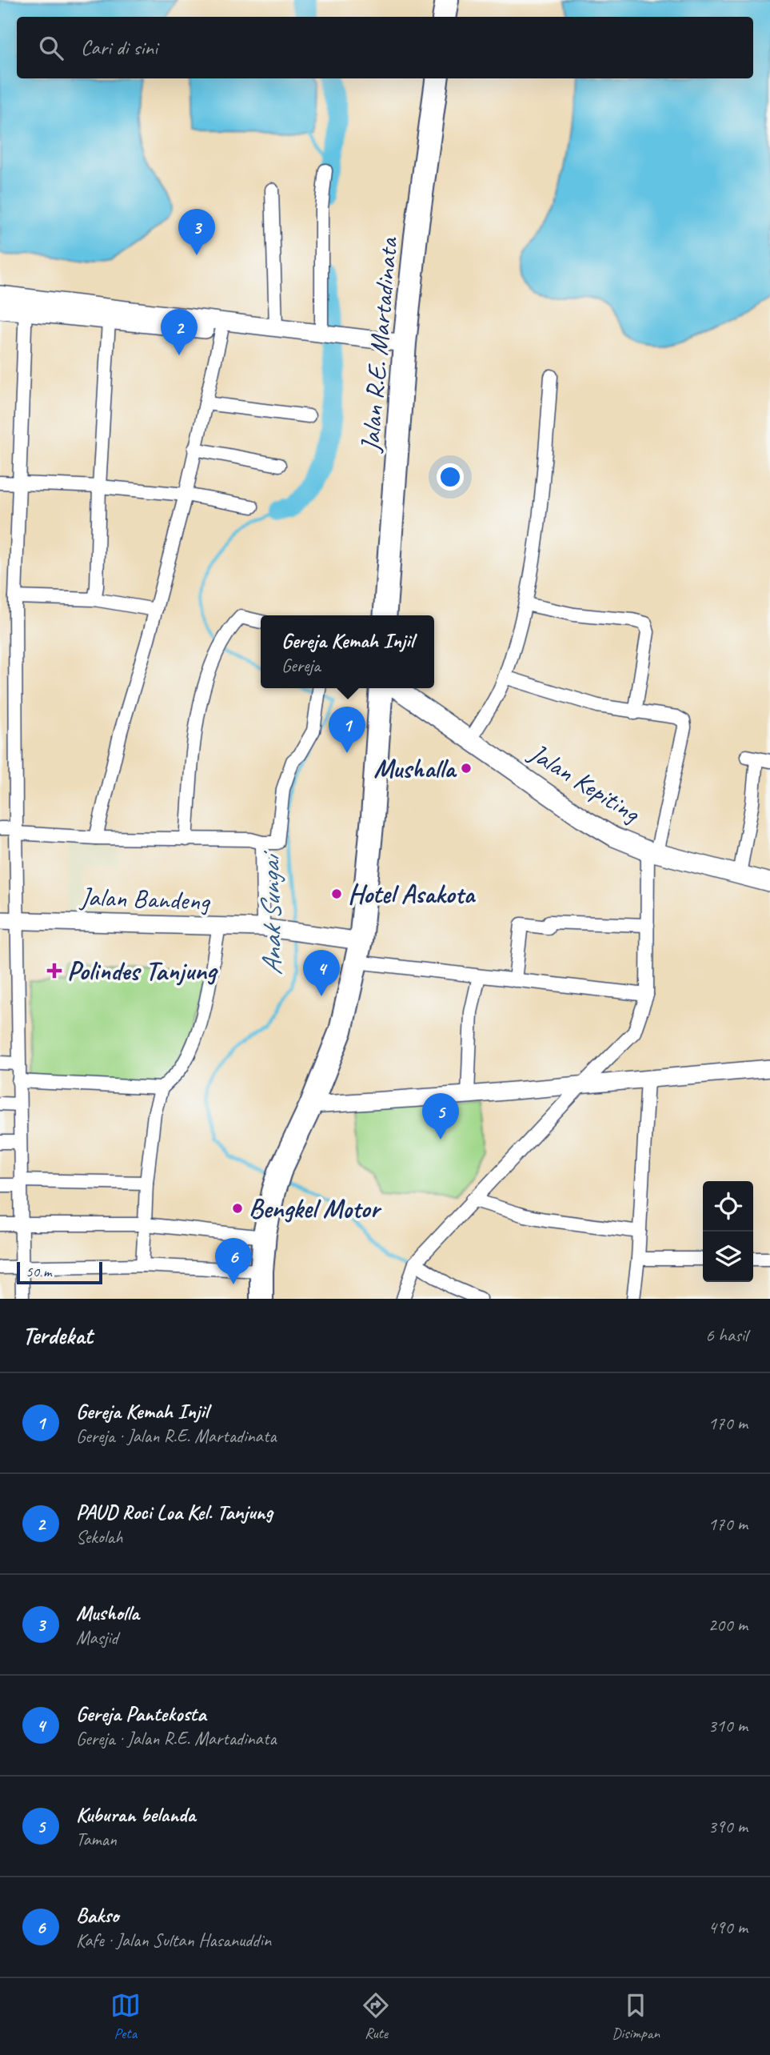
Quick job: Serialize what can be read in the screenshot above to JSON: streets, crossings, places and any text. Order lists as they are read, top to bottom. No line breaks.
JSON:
{"streets":{"highway":["Jalan R.E. Martadinata"],"main road":["Jalan Kepiting"],"street":["Jalan Bandeng"]},"water":["Anak Sungai"],"places":{"other":["Mushalla","Hotel Asakota","Bengkel Motor"],"health":["Polindes Tanjung"]},"scale_bar":"50 m","page":{"search":"Cari di sini","pins":["3","2","1","4","5","6"],"popup":["Gereja Kemah Injil","Gereja"],"scale":"50 m","heading":["Terdekat","6 hasil"],"list":[{"mark":"1","name":"Gereja Kemah Injil","note":"Gereja · Jalan R.E. Martadinata","value":"170 m"},{"mark":"2","name":"PAUD Roci Loa Kel. Tanjung","note":"Sekolah","value":"170 m"},{"mark":"3","name":"Musholla","note":"Masjid","value":"200 m"},{"mark":"4","name":"Gereja Pantekosta","note":"Gereja · Jalan R.E. Martadinata","value":"310 m"},{"mark":"5","name":"Kuburan belanda","note":"Taman","value":"390 m"},{"mark":"6","name":"Bakso","note":"Kafe · Jalan Sultan Hasanuddin","value":"490 m"}],"nav":["Peta","Rute","Disimpan"]}}
